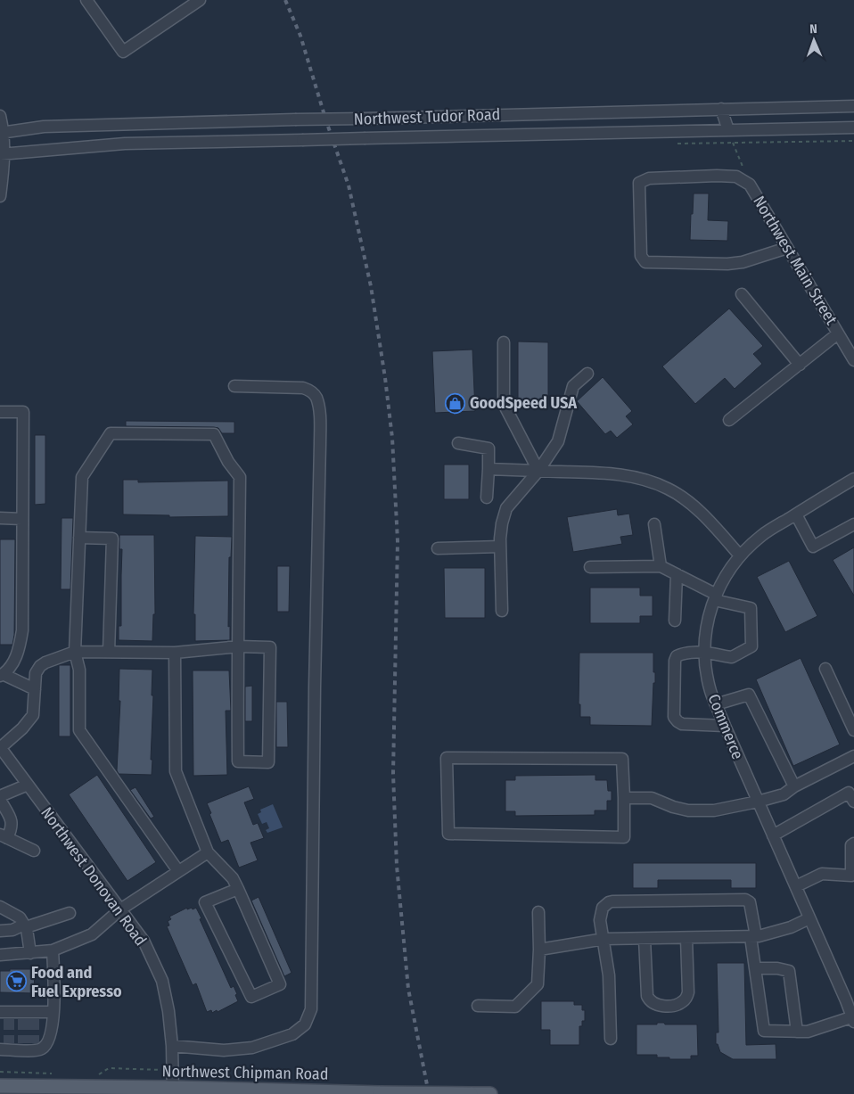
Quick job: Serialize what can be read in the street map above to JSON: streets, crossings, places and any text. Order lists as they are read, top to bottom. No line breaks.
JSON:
{"streets":{"main road":["Northwest Chipman Road"],"street":["Northwest Tudor Road","Northwest Main Street","Commerce","Northwest Donovan Road"]},"crossings":[["Northwest Donovan Road","Northwest Chipman Road"]],"places":{"shop":["GoodSpeed USA"],"supermarket":["Food and Fuel Expresso"]},"north":"top"}
